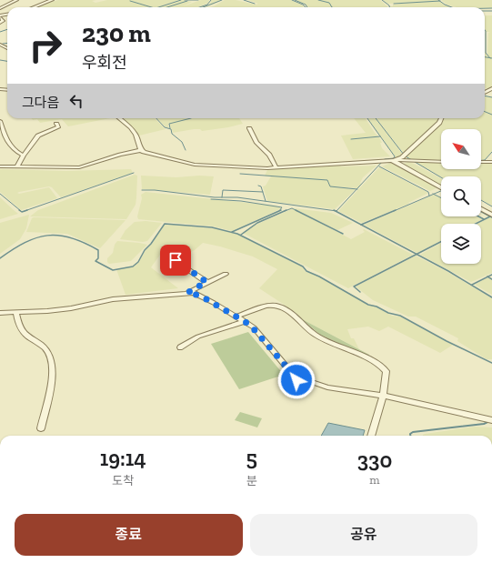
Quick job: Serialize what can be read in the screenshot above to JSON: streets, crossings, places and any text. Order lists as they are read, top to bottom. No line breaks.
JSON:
{"north":"top left","page":{"turn":["230 m","우회전"],"then":"그다음","eta":["19:14","도착","5","분","330","m"],"buttons":["종료","공유"]}}
